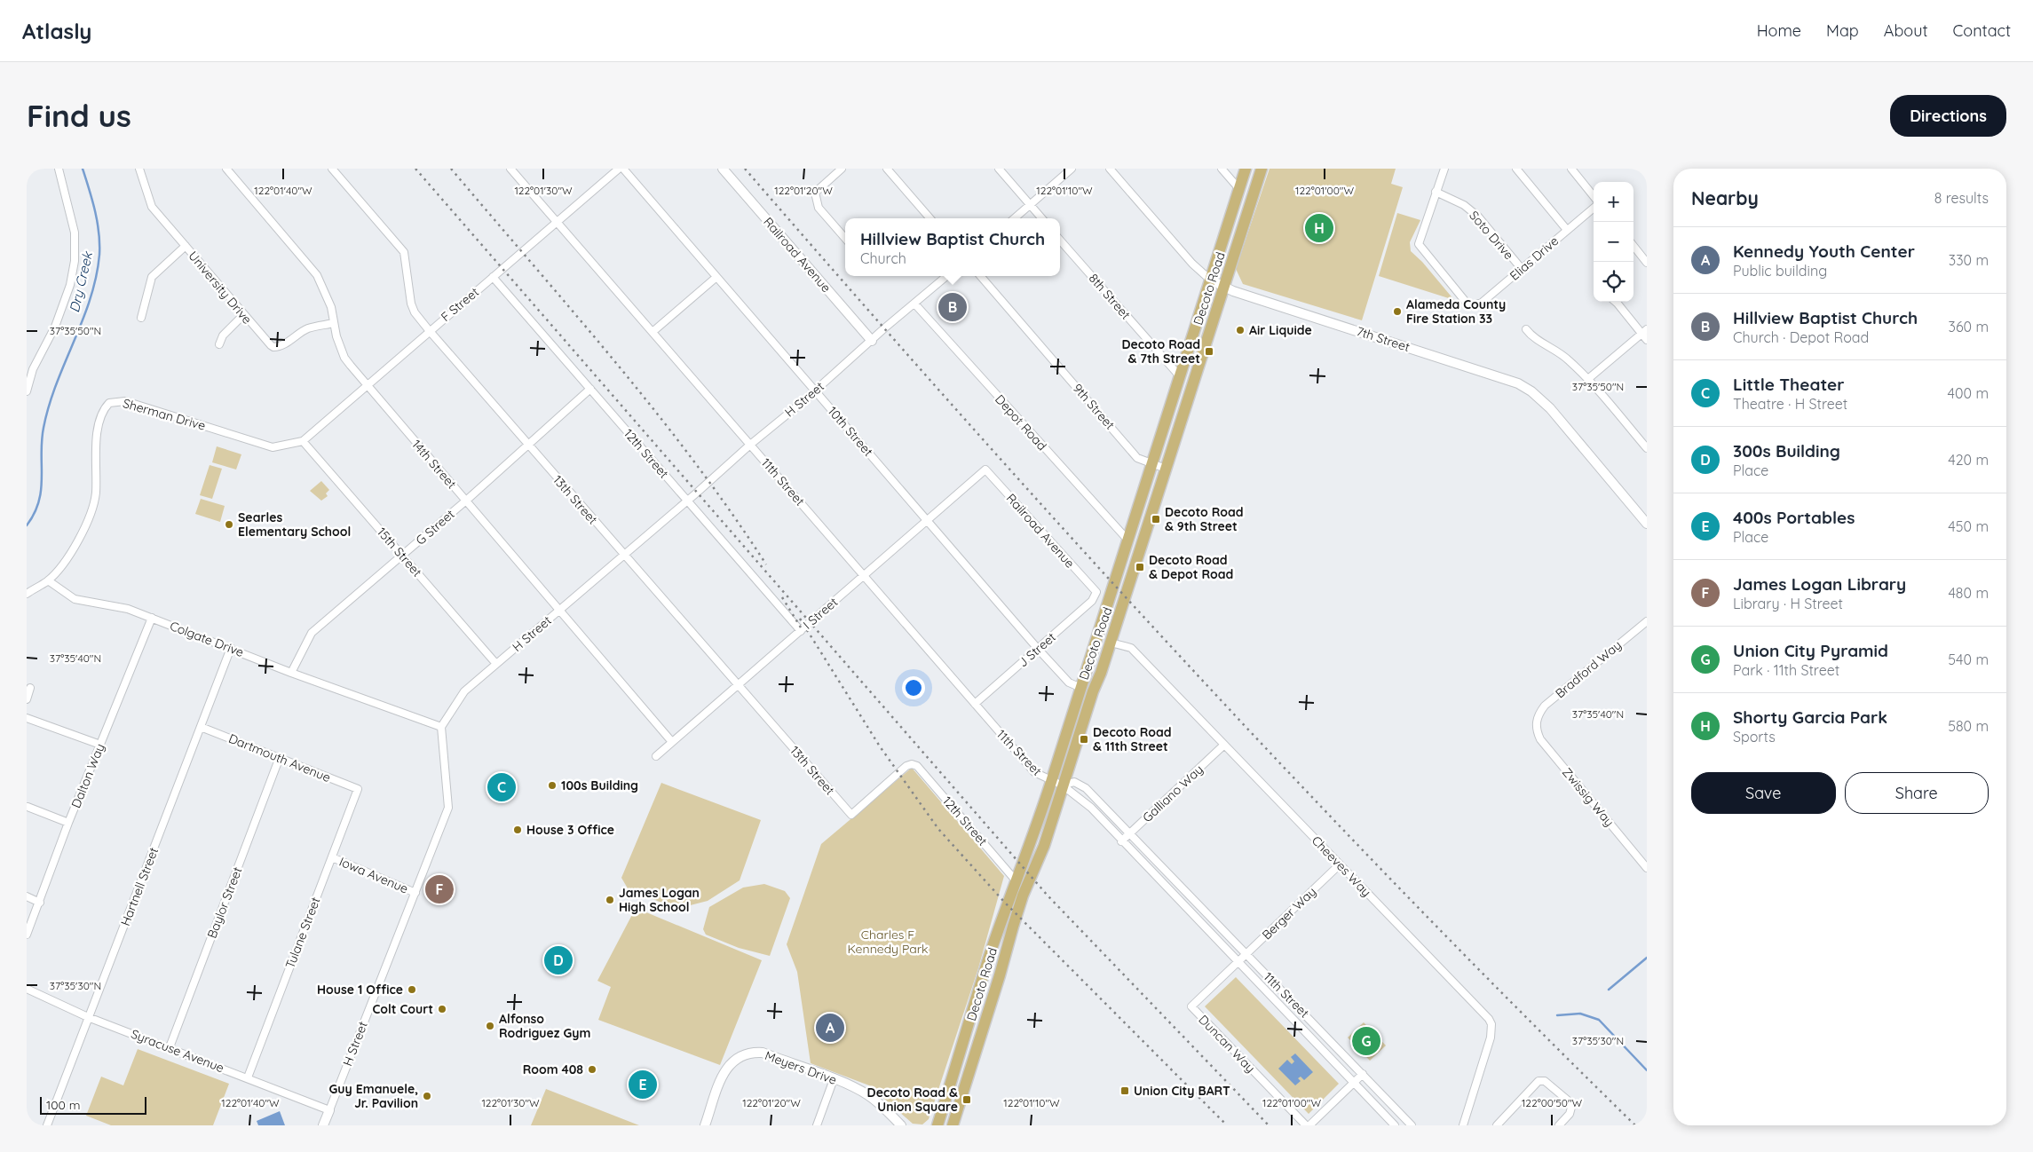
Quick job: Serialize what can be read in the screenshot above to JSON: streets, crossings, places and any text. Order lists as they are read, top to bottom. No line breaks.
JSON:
{"streets":{"main road":["Decoto Road"],"street":["Soto Drive","Railroad Avenue","Elias Drive","University Drive","8th Street","F Street","7th Street","H Street","9th Street","Sherman Drive","Depot Road","10th Street","12th Street","14th Street","11th Street","13th Street","G Street","15th Street","I Street","Colgate Drive","J Street","Bradford Way","Dartmouth Avenue","Dalton Way","Galliano Way","Zwissig Way","Cheeves Way","Iowa Avenue","Hartnell Street","Baylor Street","Berger Way","Tulane Street","Duncan Way","Syracuse Avenue","Meyers Drive"]},"crossings":[["Soto Drive","Elias Drive"],["Railroad Avenue","H Street"],["Railroad Avenue","I Street"],["Railroad Avenue","J Street"],["University Drive","14th Street"],["Decoto Road","8th Street"],["Decoto Road","7th Street"],["Decoto Road","9th Street"],["Decoto Road","Depot Road"],["Decoto Road","10th Street"],["Decoto Road","12th Street"],["Decoto Road","11th Street"],["Decoto Road","Cheeves Way"],["F Street","Sherman Drive"],["F Street","12th Street"],["F Street","14th Street"],["F Street","11th Street"],["F Street","13th Street"],["F Street","15th Street"],["H Street","Depot Road"],["H Street","10th Street"],["H Street","12th Street"],["H Street","14th Street"],["H Street","11th Street"],["H Street","13th Street"],["H Street","15th Street"],["H Street","Colgate Drive"],["H Street","Iowa Avenue"],["H Street","Syracuse Avenue"],["Sherman Drive","15th Street"],["Sherman Drive","Colgate Drive"],["10th Street","I Street"],["10th Street","J Street"],["12th Street","13th Street"],["12th Street","G Street"],["12th Street","I Street"],["14th Street","G Street"],["14th Street","I Street"],["11th Street","I Street"],["11th Street","J Street"],["11th Street","Galliano Way"],["11th Street","Berger Way"],["11th Street","Duncan Way"],["13th Street","G Street"],["13th Street","I Street"],["G Street","15th Street"],["G Street","Colgate Drive"],["Colgate Drive","Dalton Way"],["Colgate Drive","Hartnell Street"],["Bradford Way","Zwissig Way"],["Dartmouth Avenue","Hartnell Street"],["Dartmouth Avenue","Baylor Street"],["Dartmouth Avenue","Tulane Street"],["Galliano Way","Cheeves Way"],["Cheeves Way","Berger Way"],["Iowa Avenue","Tulane Street"],["Hartnell Street","Syracuse Avenue"],["Baylor Street","Syracuse Avenue"],["Berger Way","Duncan Way"],["Tulane Street","Syracuse Avenue"]],"water":["Dry Creek"],"parks":["Charles F Kennedy Park"],"places":{"other":["Alameda County Fire Station 33","Air Liquide","Searles Elementary School","100s Building","House 3 Office","James Logan High School","House 1 Office","Colt Court","Alfonso Rodriguez Gym","Room 408","Guy Emanuele, Jr. Pavilion"],"transit":["Decoto Road & 7th Street","Decoto Road & 9th Street","Decoto Road & Depot Road","Decoto Road & 11th Street","Union City BART","Decoto Road & Union Square"]},"scale_bar":"100 m","page":{"header":"Atlasly","nav":["Home","Map","About","Contact"],"buttons":["Directions",["Save","Share"]],"title":"Find us","heading":["Nearby","8 results"],"map_buttons":["+","−"],"pins":["H","B","C","F","D","A","G","E"],"popup":["Hillview Baptist Church","Church"],"list":[{"mark":"A","name":"Kennedy Youth Center","note":"Public building","value":"330 m"},{"mark":"B","name":"Hillview Baptist Church","note":"Church · Depot Road","value":"360 m"},{"mark":"C","name":"Little Theater","note":"Theatre · H Street","value":"400 m"},{"mark":"D","name":"300s Building","note":"Place","value":"420 m"},{"mark":"E","name":"400s Portables","note":"Place","value":"450 m"},{"mark":"F","name":"James Logan Library","note":"Library · H Street","value":"480 m"},{"mark":"G","name":"Union City Pyramid","note":"Park · 11th Street","value":"540 m"},{"mark":"H","name":"Shorty Garcia Park","note":"Sports","value":"580 m"}],"scale":"100 m"},"coordinates":["122°01'40\"W","122°01'30\"W","122°01'20\"W","122°01'10\"W","122°01'00\"W","37°35'50\"N","37°35'40\"N","37°35'30\"N","122°00'50\"W"]}
